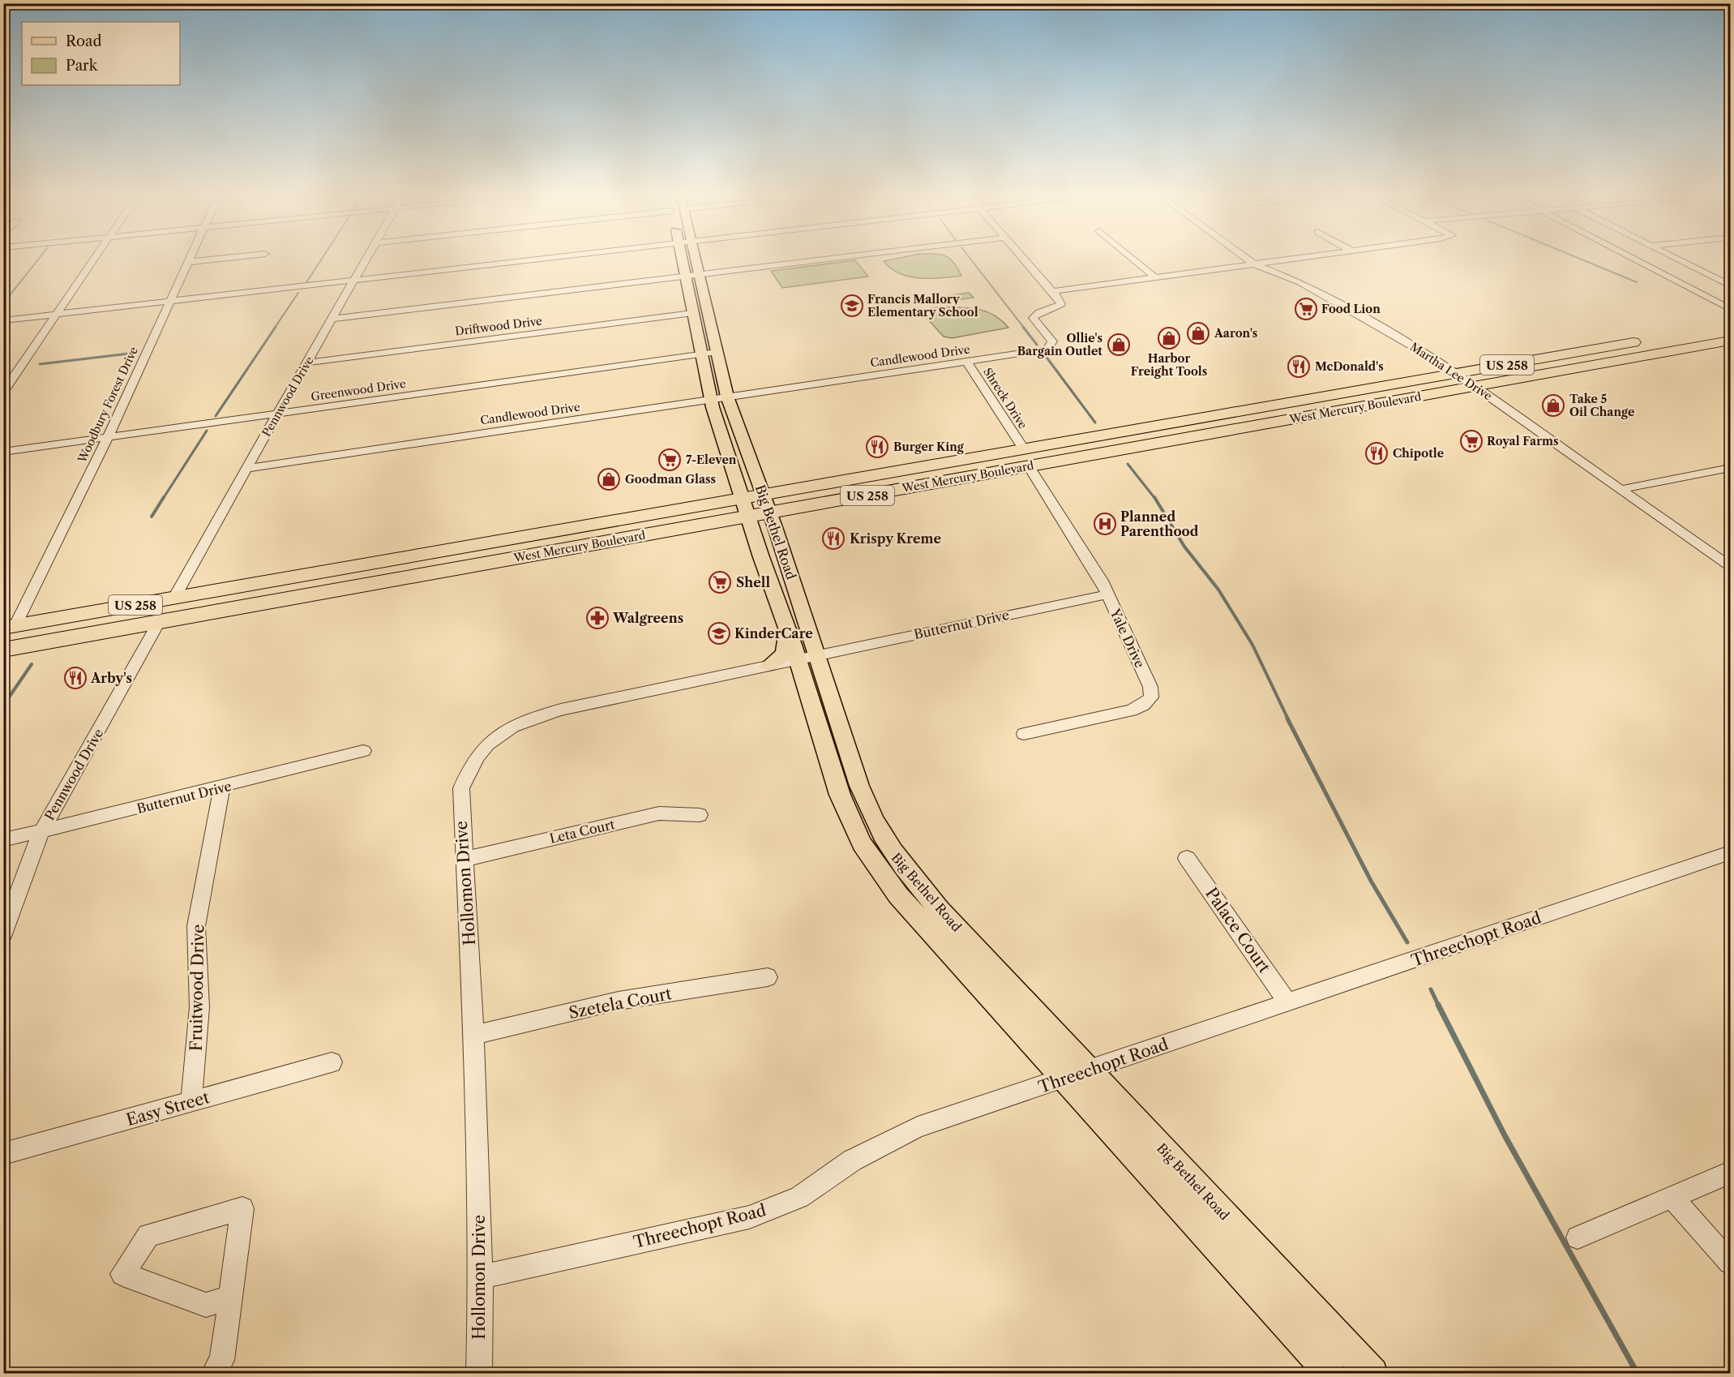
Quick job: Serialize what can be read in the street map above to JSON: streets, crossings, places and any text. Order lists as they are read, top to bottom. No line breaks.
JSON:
{"streets":{"highway":["US 258","West Mercury Boulevard"],"main road":["Big Bethel Road"],"street":["Driftwood Drive","Candlewood Drive","Martha Lee Drive","Greenwood Drive","Pennwood Drive","Shreck Drive","Woodbury Forest Drive","Butternut Drive","Yale Drive","Leta Court","Hollomon Drive","Palace Court","Threechopt Road","Fruitwood Drive","Szetela Court","Easy Street"]},"crossings":[["Driftwood Drive","Pennwood Drive"],["Driftwood Drive","Big Bethel Road"],["Candlewood Drive","Pennwood Drive"],["Candlewood Drive","Shreck Drive"],["Candlewood Drive","Big Bethel Road"],["Martha Lee Drive","West Mercury Boulevard"],["Greenwood Drive","Pennwood Drive"],["Greenwood Drive","Woodbury Forest Drive"],["Greenwood Drive","Big Bethel Road"],["Pennwood Drive","West Mercury Boulevard"],["Pennwood Drive","Butternut Drive"],["Shreck Drive","West Mercury Boulevard"],["Woodbury Forest Drive","West Mercury Boulevard"],["West Mercury Boulevard","Big Bethel Road"],["West Mercury Boulevard","Yale Drive"],["Big Bethel Road","Butternut Drive"],["Big Bethel Road","Hollomon Drive"],["Big Bethel Road","Threechopt Road"],["Butternut Drive","Yale Drive"],["Butternut Drive","Hollomon Drive"],["Butternut Drive","Fruitwood Drive"],["Leta Court","Hollomon Drive"],["Hollomon Drive","Threechopt Road"],["Hollomon Drive","Szetela Court"],["Palace Court","Threechopt Road"],["Fruitwood Drive","Easy Street"]],"places":{"school or university":["Francis Mallory Elementary School","KinderCare"],"supermarket":["Food Lion","Royal Farms","7-Eleven","Shell"],"shop":["Aaron's","Harbor Freight Tools","Ollie's Bargain Outlet","Take 5 Oil Change","Goodman Glass"],"restaurant":["McDonald's","Burger King","Chipotle","Krispy Kreme","Arby's"],"hospital":["Planned Parenthood"],"pharmacy":["Walgreens"]},"legend":["Road","Park"]}
